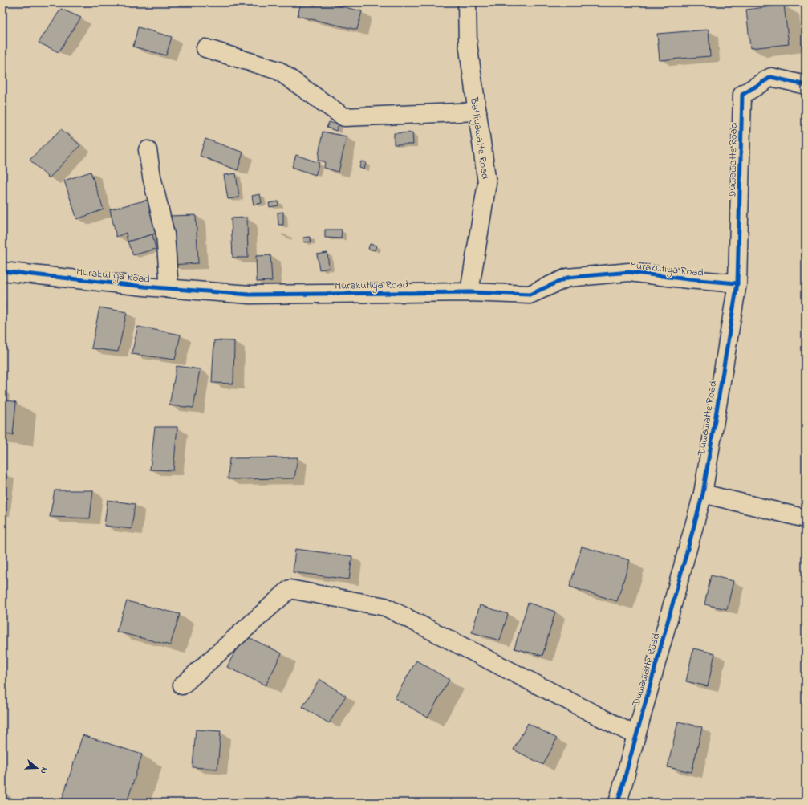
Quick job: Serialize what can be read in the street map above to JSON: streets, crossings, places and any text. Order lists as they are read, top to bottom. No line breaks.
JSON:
{"streets":{"street":["Battiyawatte Road","Duwawatte Road","Murakutiya Road"]},"crossings":[["Battiyawatte Road","Murakutiya Road"],["Duwawatte Road","Murakutiya Road"]],"north":"right"}
